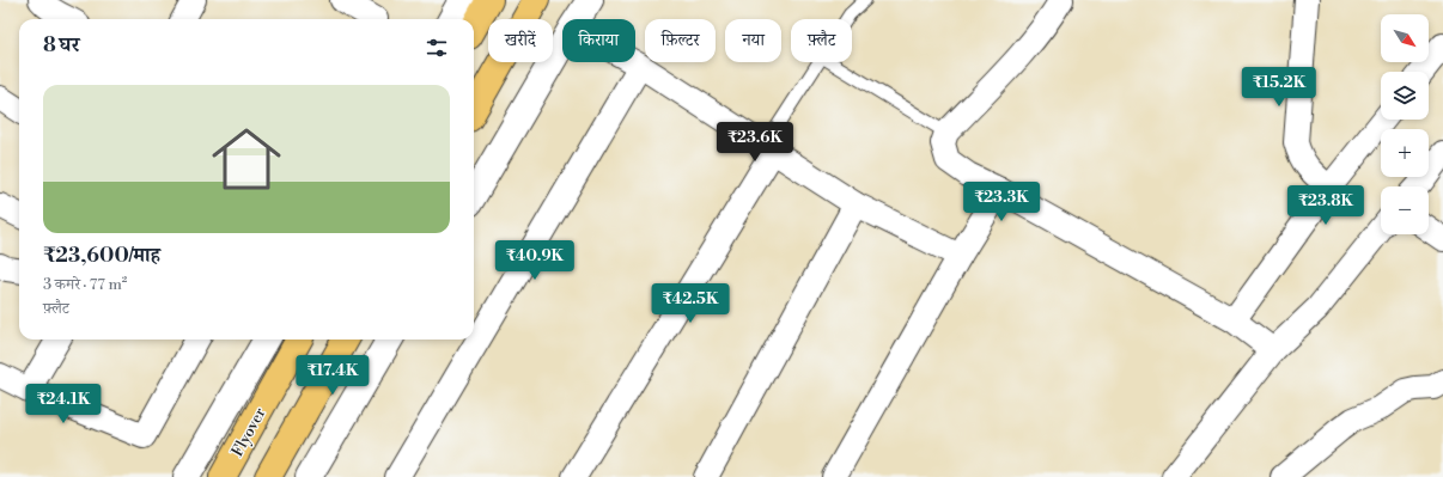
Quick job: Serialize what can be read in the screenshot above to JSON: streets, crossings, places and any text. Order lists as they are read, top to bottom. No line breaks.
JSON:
{"streets":{"highway":["Flyover"]},"north":"bottom right","page":{"map_buttons":["+","−"],"chip":["खरीदें","किराया","फ़िल्टर","नया","फ़्लैट"],"heading":"8 घर","price":["₹15.2K","₹23.6K","₹23.3K","₹23.8K","₹40.9K","₹42.5K","₹17.4K","₹24.1K"],"list":[{"name":"₹23,600/माह","note":"3 कमरे · 77 m² · फ़्लैट"}]}}
